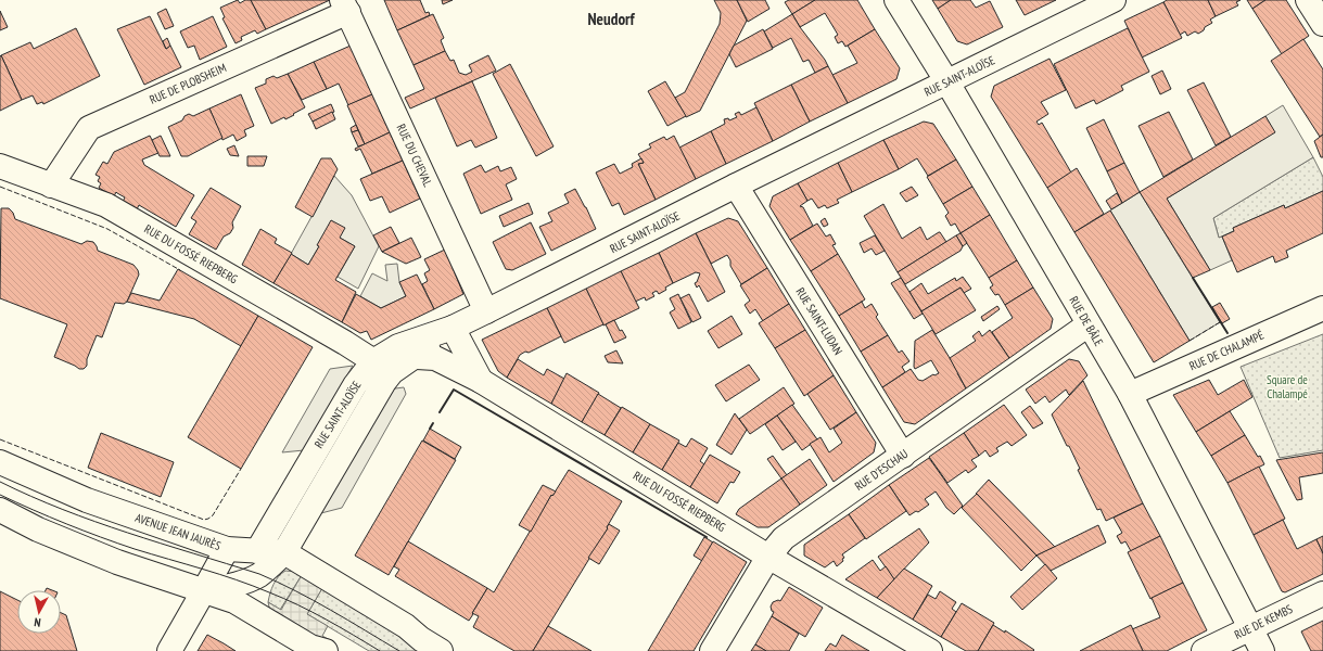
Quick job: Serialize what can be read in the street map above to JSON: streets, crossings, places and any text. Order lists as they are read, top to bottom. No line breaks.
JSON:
{"streets":{"street":["RUE SAINT-ALOÏSE","RUE DE PLOBSHEIM","RUE DU CHEVAL","RUE DU FOSSÉ RIEPBERG","RUE SAINT-LUDAN","RUE DE BÂLE","RUE DE CHALAMPÉ","RUE D'ESCHAU","AVENUE JEAN JAURÈS","RUE DE KEMBS"]},"crossings":[["RUE SAINT-ALOÏSE","RUE DU CHEVAL"],["RUE SAINT-ALOÏSE","RUE DU FOSSÉ RIEPBERG"],["RUE SAINT-ALOÏSE","RUE SAINT-LUDAN"],["RUE SAINT-ALOÏSE","RUE DE BÂLE"],["RUE SAINT-ALOÏSE","AVENUE JEAN JAURÈS"],["RUE DE PLOBSHEIM","RUE DU CHEVAL"],["RUE DE PLOBSHEIM","RUE DU FOSSÉ RIEPBERG"],["RUE DU FOSSÉ RIEPBERG","RUE D'ESCHAU"],["RUE SAINT-LUDAN","RUE D'ESCHAU"],["RUE DE BÂLE","RUE DE CHALAMPÉ"],["RUE DE BÂLE","RUE D'ESCHAU"],["RUE DE BÂLE","RUE DE KEMBS"]],"districts":["Neudorf"],"parks":["Square de Chalampé"],"north":"bottom"}
